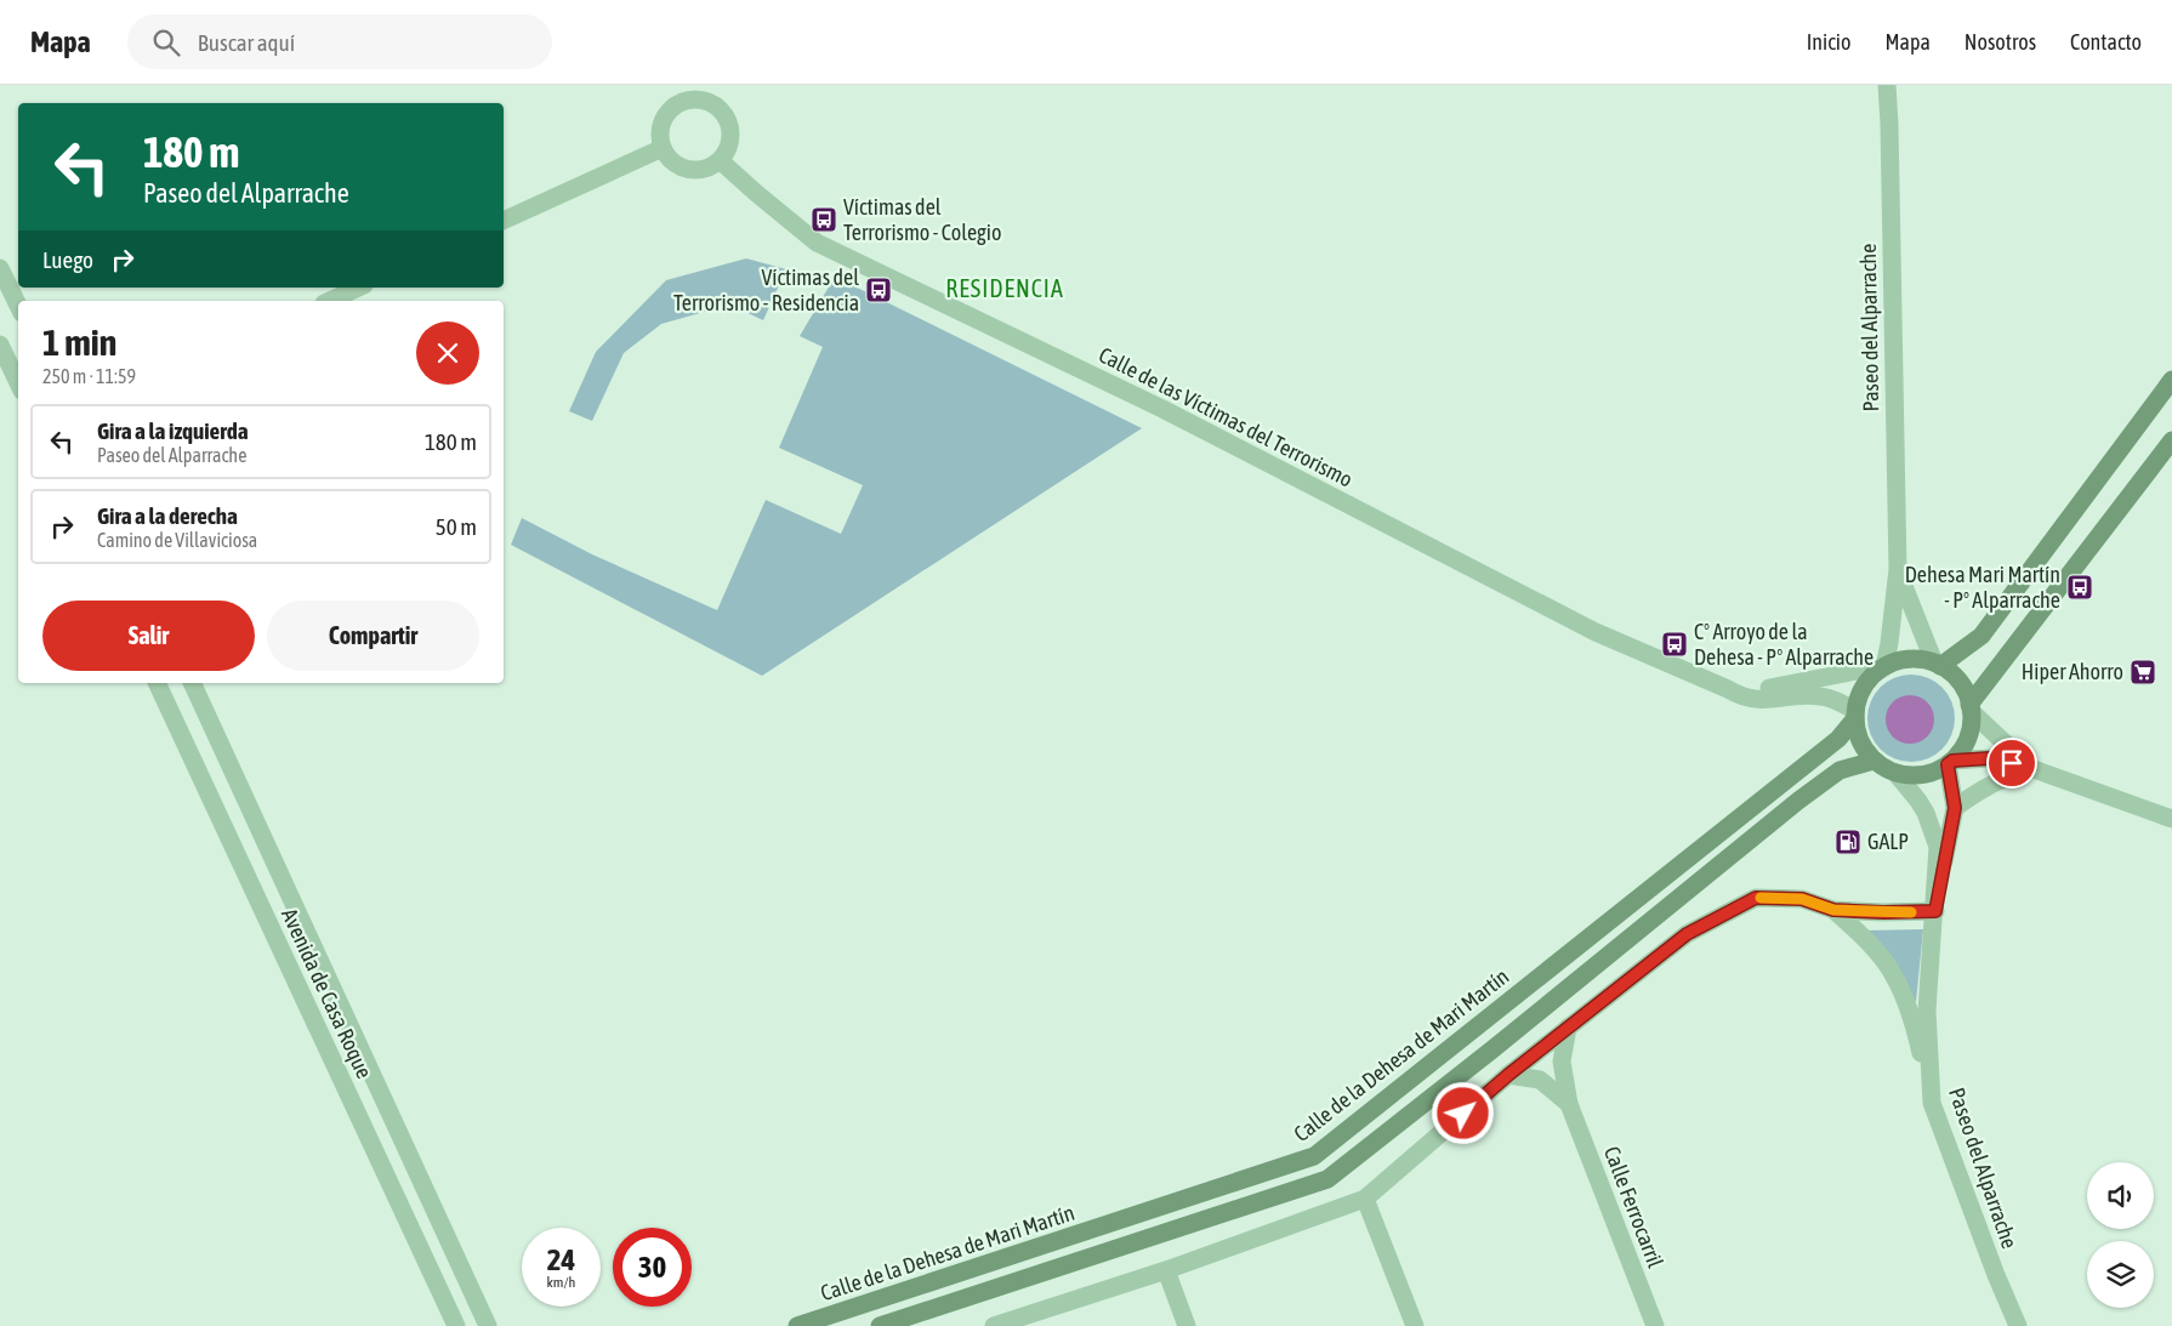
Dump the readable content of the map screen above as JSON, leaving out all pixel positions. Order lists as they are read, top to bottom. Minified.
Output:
{"streets":{"street":["Paseo del Alparrache","Calle de las Víctimas del Terrorismo","Avenida de Casa Roque","Calle de la Dehesa de Mari Martín","Calle Ferrocarril"]},"crossings":[["Paseo del Alparrache","Calle de las Víctimas del Terrorismo"],["Paseo del Alparrache","Calle de la Dehesa de Mari Martín"],["Calle de las Víctimas del Terrorismo","Calle de la Dehesa de Mari Martín"]],"districts":["RESIDENCIA"],"places":{"bus stop":["Víctimas del Terrorismo - Colegio","Víctimas del Terrorismo - Residencia","Dehesa Mari Martín - Pº Alparrache","Cº Arroyo de la Dehesa - Pº Alparrache"],"supermarket":["Hiper Ahorro"],"fuel station":["GALP"]},"page":{"header":"Mapa","search":"Buscar aquí","nav":["Inicio","Mapa","Nosotros","Contacto"],"turn":["180 m","Paseo del Alparrache"],"then":"Luego","heading":["1 min","250 m · 11:59"],"list":[{"name":"Gira a la izquierda","note":"Paseo del Alparrache","value":"180 m"},{"name":"Gira a la derecha","note":"Camino de Villaviciosa","value":"50 m"}],"buttons":["Salir","Compartir"],"speed":"24 km/h","limit":"30"}}
